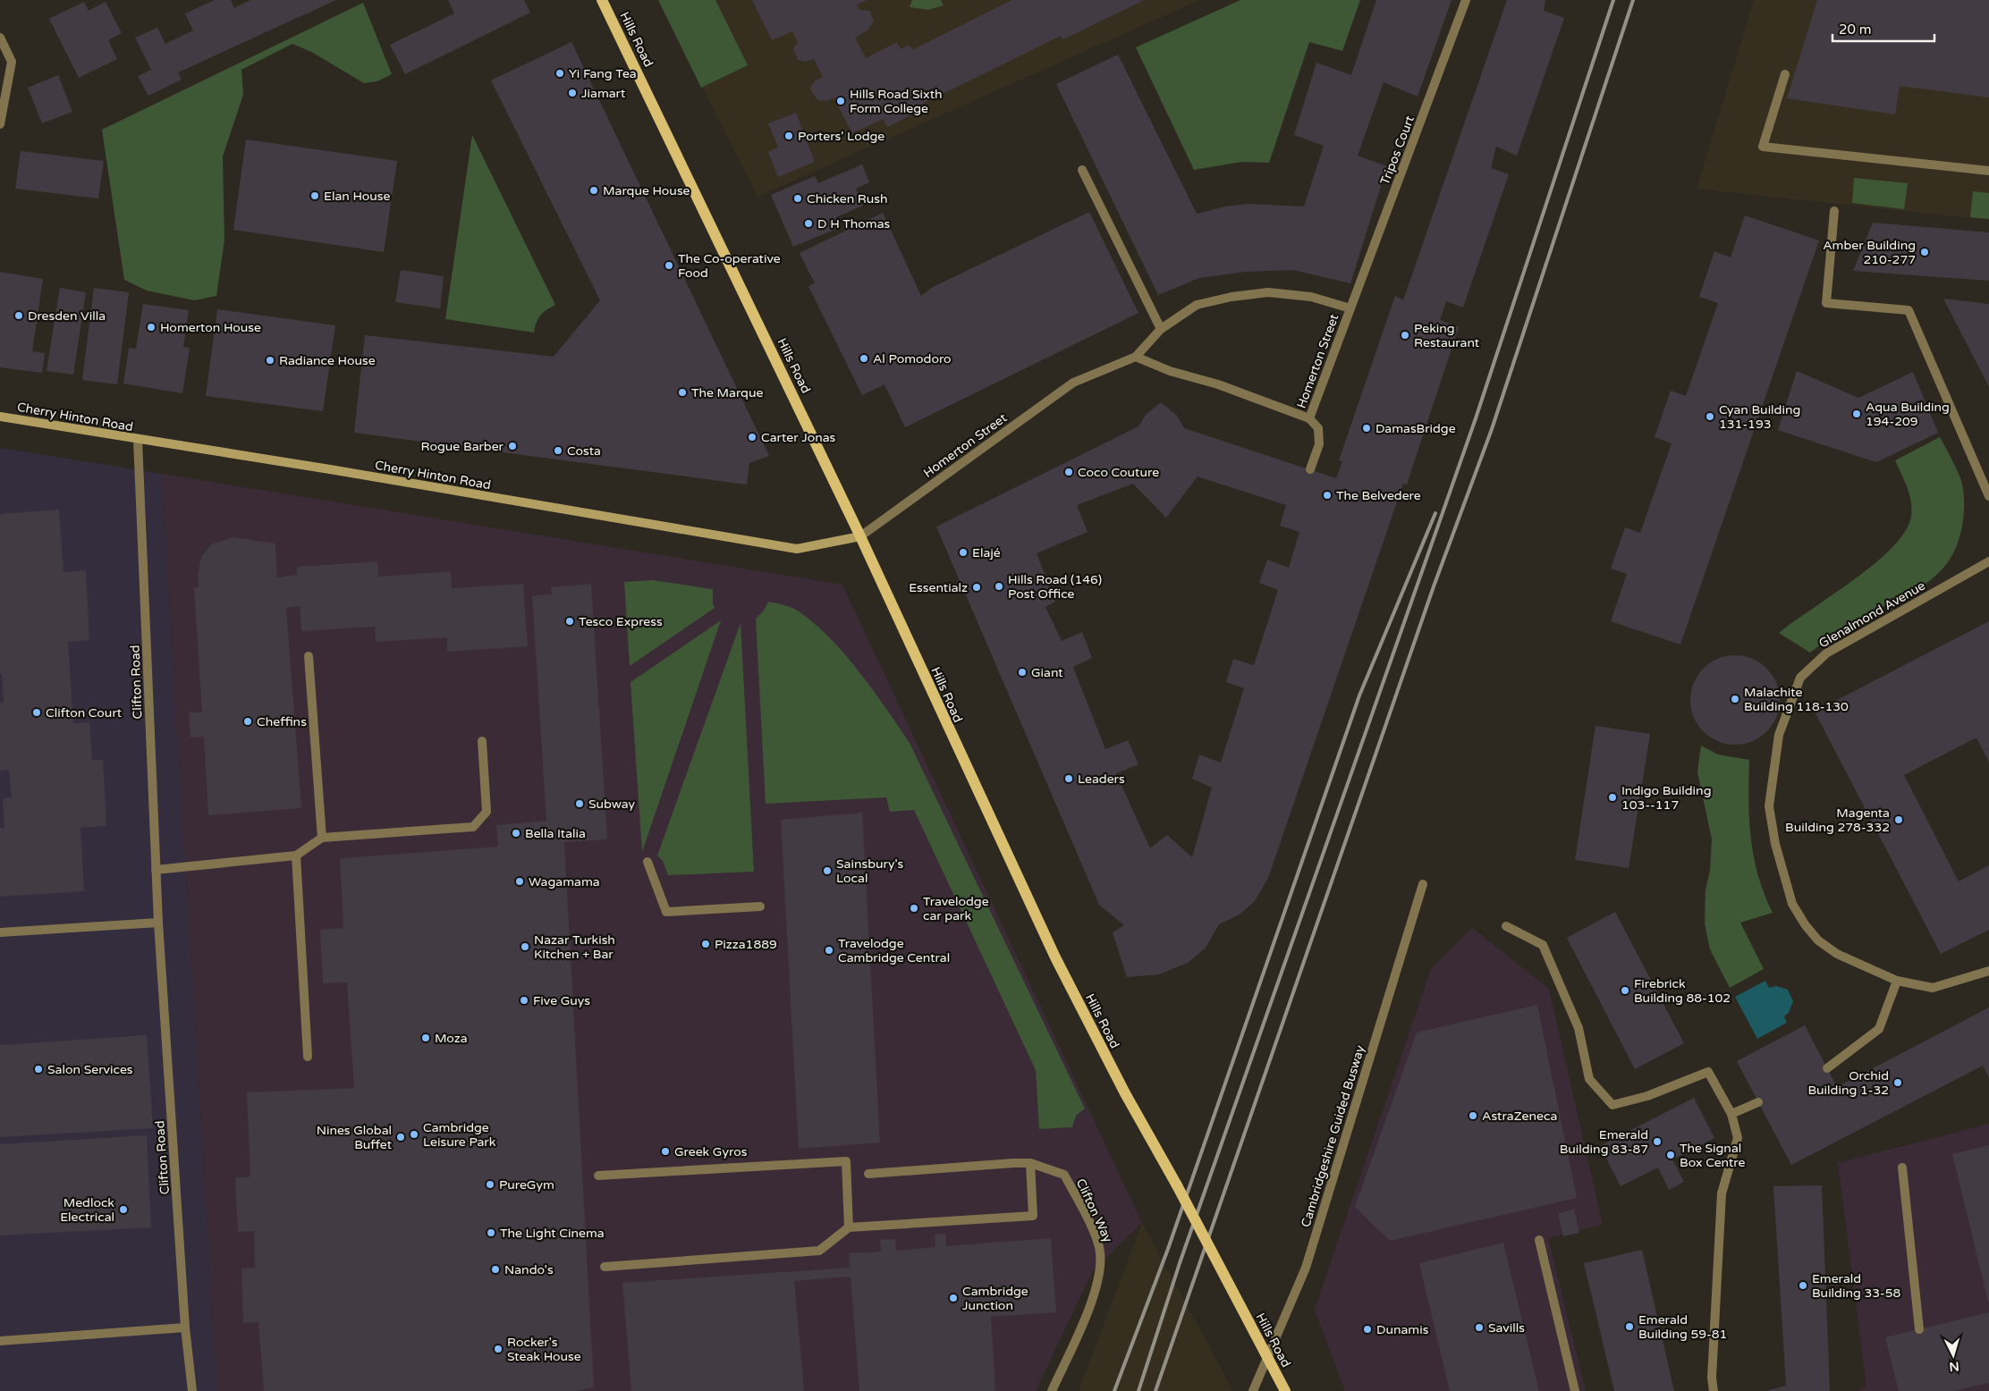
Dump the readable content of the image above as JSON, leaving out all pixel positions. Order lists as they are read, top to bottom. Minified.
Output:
{"streets":{"main road":["Hills Road"],"street":["Tripos Court","Homerton Street","Cherry Hinton Road","Glenalmond Avenue","Clifton Road","Cambridgeshire Guided Busway","Clifton Way"]},"crossings":[["Hills Road","Homerton Street"],["Hills Road","Cherry Hinton Road"],["Tripos Court","Homerton Street"],["Homerton Street","Cherry Hinton Road"],["Cherry Hinton Road","Clifton Road"]],"places":["Yi Fang Tea","Jiamart","Hills Road Sixth Form College","Porters' Lodge","Marque House","Elan House","Chicken Rush","D H Thomas","Amber Building 210-277","The Co-operative Food","Dresden Villa","Homerton House","Peking Restaurant","Al Pomodoro","Radiance House","The Marque","Aqua Building 194-209","Cyan Building 131-193","DamasBridge","Carter Jonas","Rogue Barber","Costa","Coco Couture","The Belvedere","Elajé","Hills Road (146) Post Office","Essentialz","Tesco Express","Giant","Malachite Building 118-130","Clifton Court","Cheffins","Leaders","Indigo Building 103--117","Subway","Magenta Building 278-332","Bella Italia","Sainsbury's Local","Wagamama","Travelodge car park","Pizza1889","Nazar Turkish Kitchen + Bar","Travelodge Cambridge Central","Firebrick Building 88-102","Five Guys","Moza","Salon Services","Orchid Building 1-32","AstraZeneca","Cambridge Leisure Park","Nines Global Buffet","Emerald Building 83-87","Greek Gyros","The Signal Box Centre","PureGym","Medlock Electrical","The Light Cinema","Nando's","Emerald Building 33-58","Cambridge Junction","Emerald Building 59-81","Savills","Dunamis","Rocker's Steak House"],"scale_bar":"20 m","north":"bottom"}
